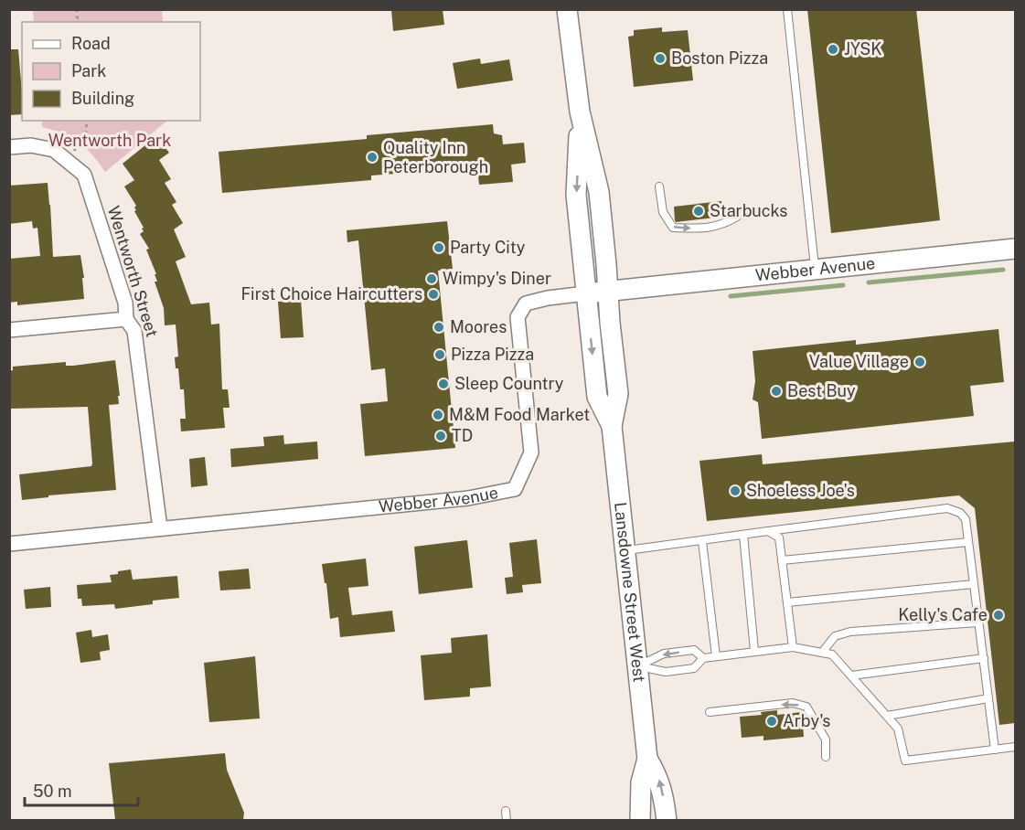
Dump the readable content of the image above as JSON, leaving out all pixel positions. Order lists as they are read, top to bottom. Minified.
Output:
{"streets":{"main road":["Webber Avenue","Lansdowne Street West"],"street":["Wentworth Street"]},"crossings":[["Webber Avenue","Wentworth Street"],["Webber Avenue","Lansdowne Street West"]],"parks":["Wentworth Park"],"places":["JYSK","Boston Pizza","Quality Inn Peterborough","Starbucks","Party City","Wimpy's Diner","First Choice Haircutters","Moores","Pizza Pizza","Value Village","Sleep Country","Best Buy","M&M Food Market","TD","Shoeless Joe's","Kelly's Cafe","Arby's"],"legend":["Road","Park","Building"],"scale_bar":"50 m"}
